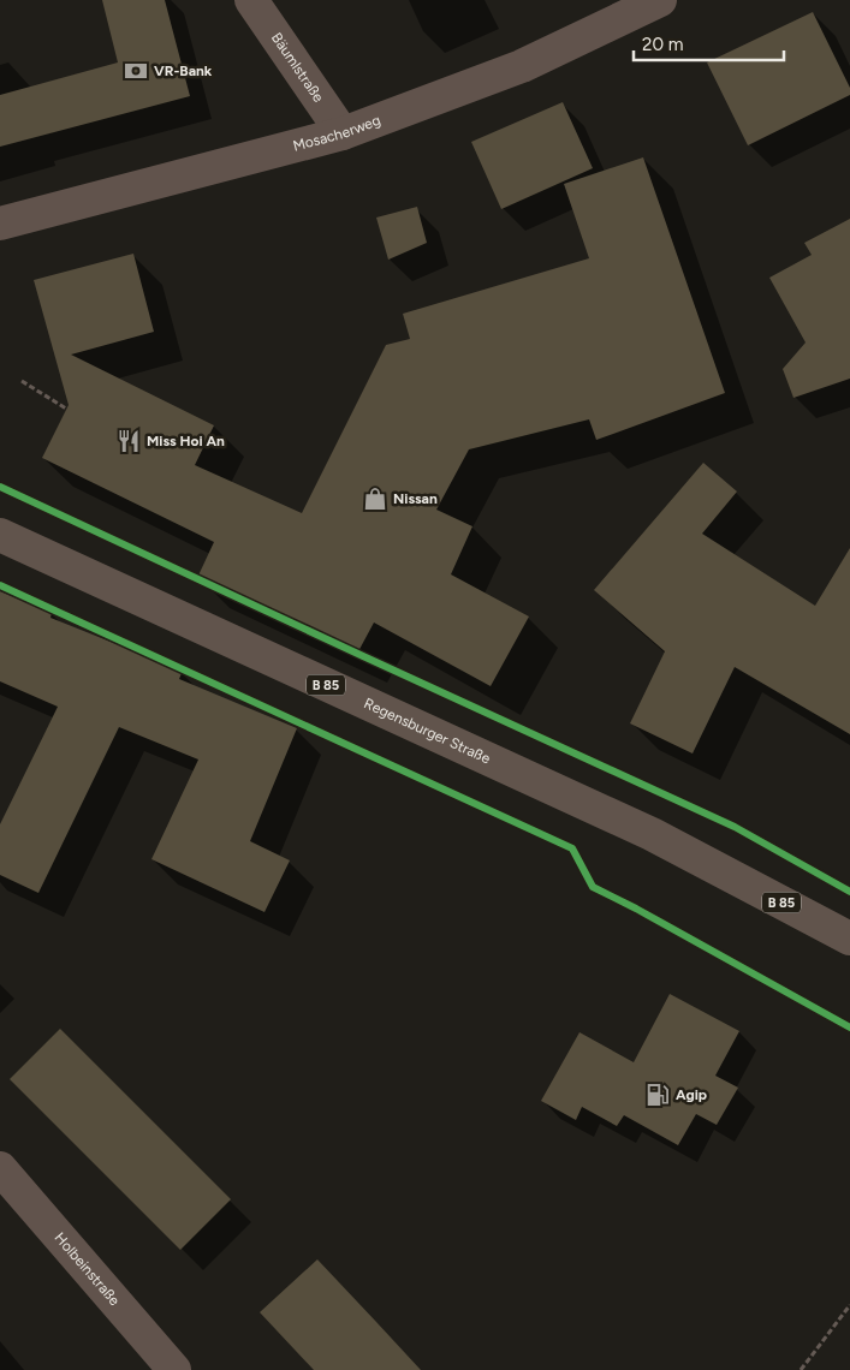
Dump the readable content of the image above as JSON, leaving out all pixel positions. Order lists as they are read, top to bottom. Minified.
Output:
{"streets":{"main road":["B 85","Regensburger Straße"],"street":["Bäumlstraße","Mosacherweg","Holbeinstraße"]},"crossings":[["Bäumlstraße","Mosacherweg"]],"places":{"bank":["VR-Bank"],"restaurant":["Miss Hoi An"],"shop":["Nissan"],"fuel station":["Agip"]},"scale_bar":"20 m"}
